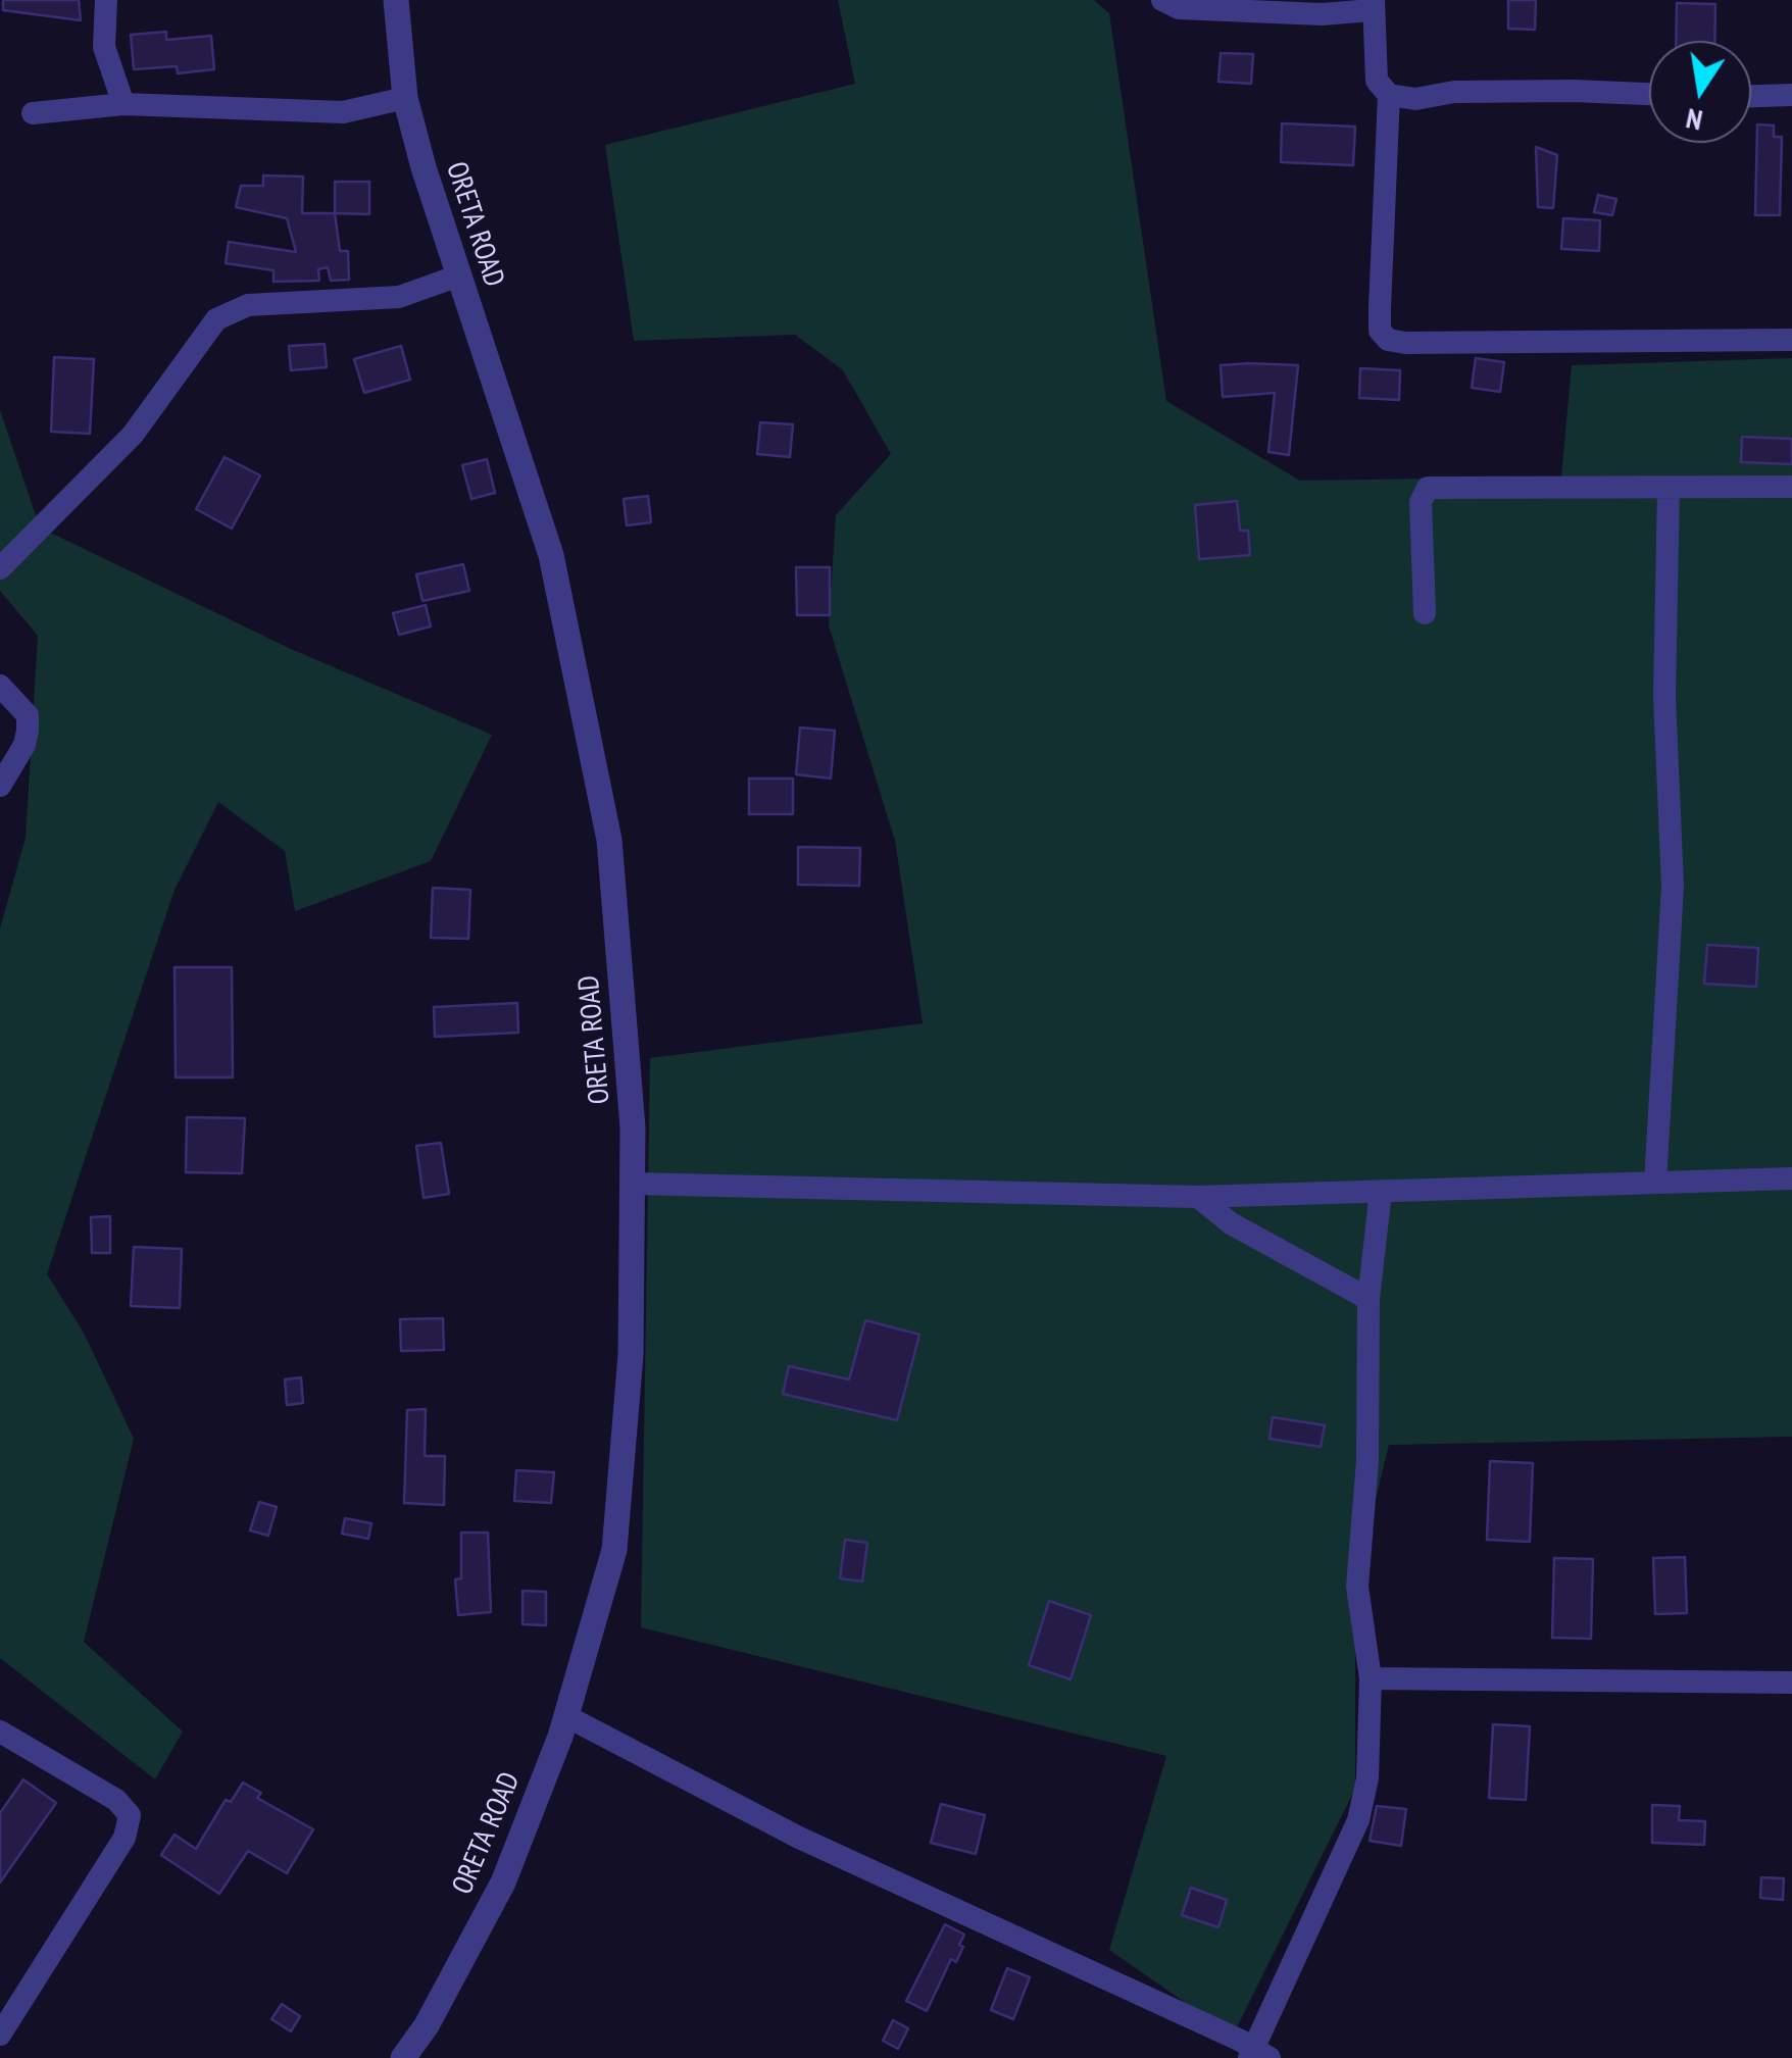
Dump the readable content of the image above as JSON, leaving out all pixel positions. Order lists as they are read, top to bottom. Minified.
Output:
{"streets":{"street":["ORETA ROAD"]},"north":"bottom"}
